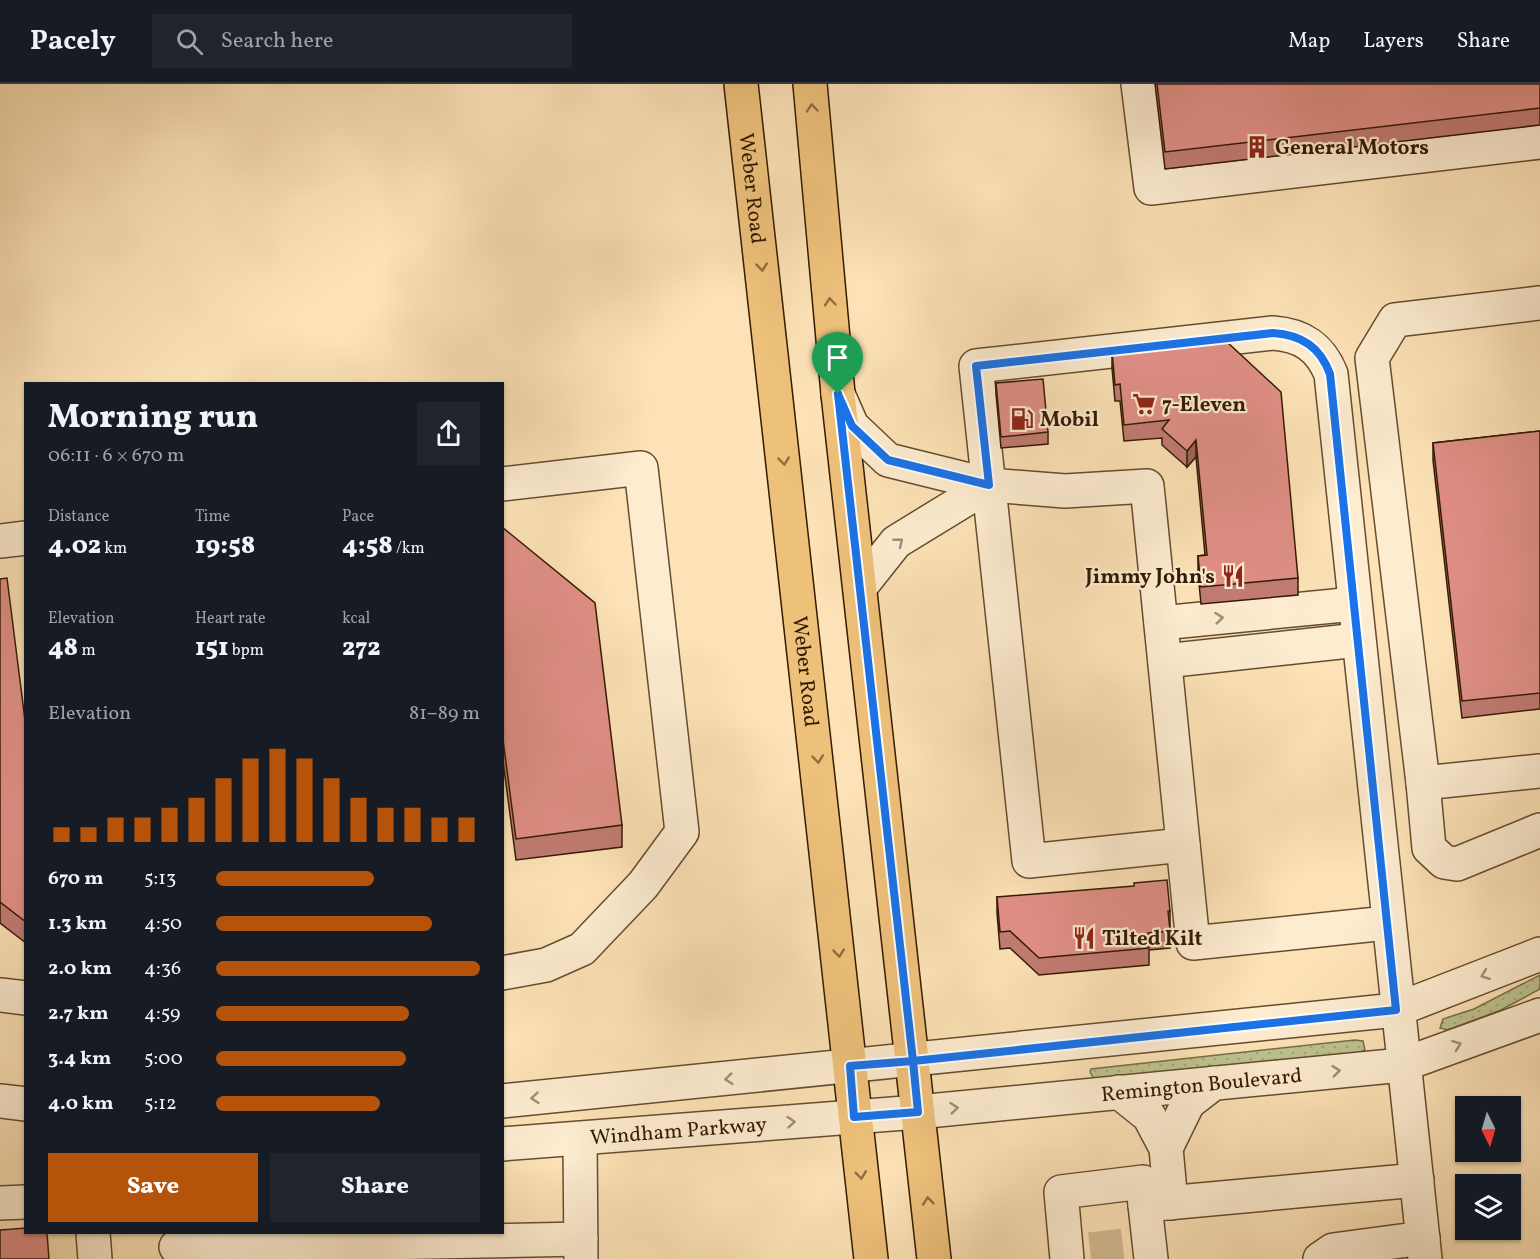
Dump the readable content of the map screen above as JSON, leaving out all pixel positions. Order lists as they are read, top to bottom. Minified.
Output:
{"streets":{"main road":["Weber Road"],"street":["Remington Boulevard","Windham Parkway"]},"crossings":[["Weber Road","Remington Boulevard"],["Weber Road","Windham Parkway"],["Remington Boulevard","Windham Parkway"]],"places":{"building":["General Motors"],"supermarket":["7-Eleven"],"fuel station":["Mobil"],"restaurant":["Jimmy John's","Tilted Kilt"]},"north":"bottom","page":{"header":"Pacely","search":"Search here","nav":["Map","Layers","Share"],"heading":["Morning run","06:11 · 6 × 670 m"],"stats":[["Distance","4.02 km"],["Time","19:58"],["Pace","4:58 /km"],["Elevation","48 m"],["Heart rate","151 bpm"],["kcal","272"]],"chart":["Elevation","81–89 m"],"list":[{"name":"670 m","note":"5:13"},{"name":"1.3 km","note":"4:50"},{"name":"2.0 km","note":"4:36"},{"name":"2.7 km","note":"4:59"},{"name":"3.4 km","note":"5:00"},{"name":"4.0 km","note":"5:12"}],"buttons":["Save","Share"]}}
